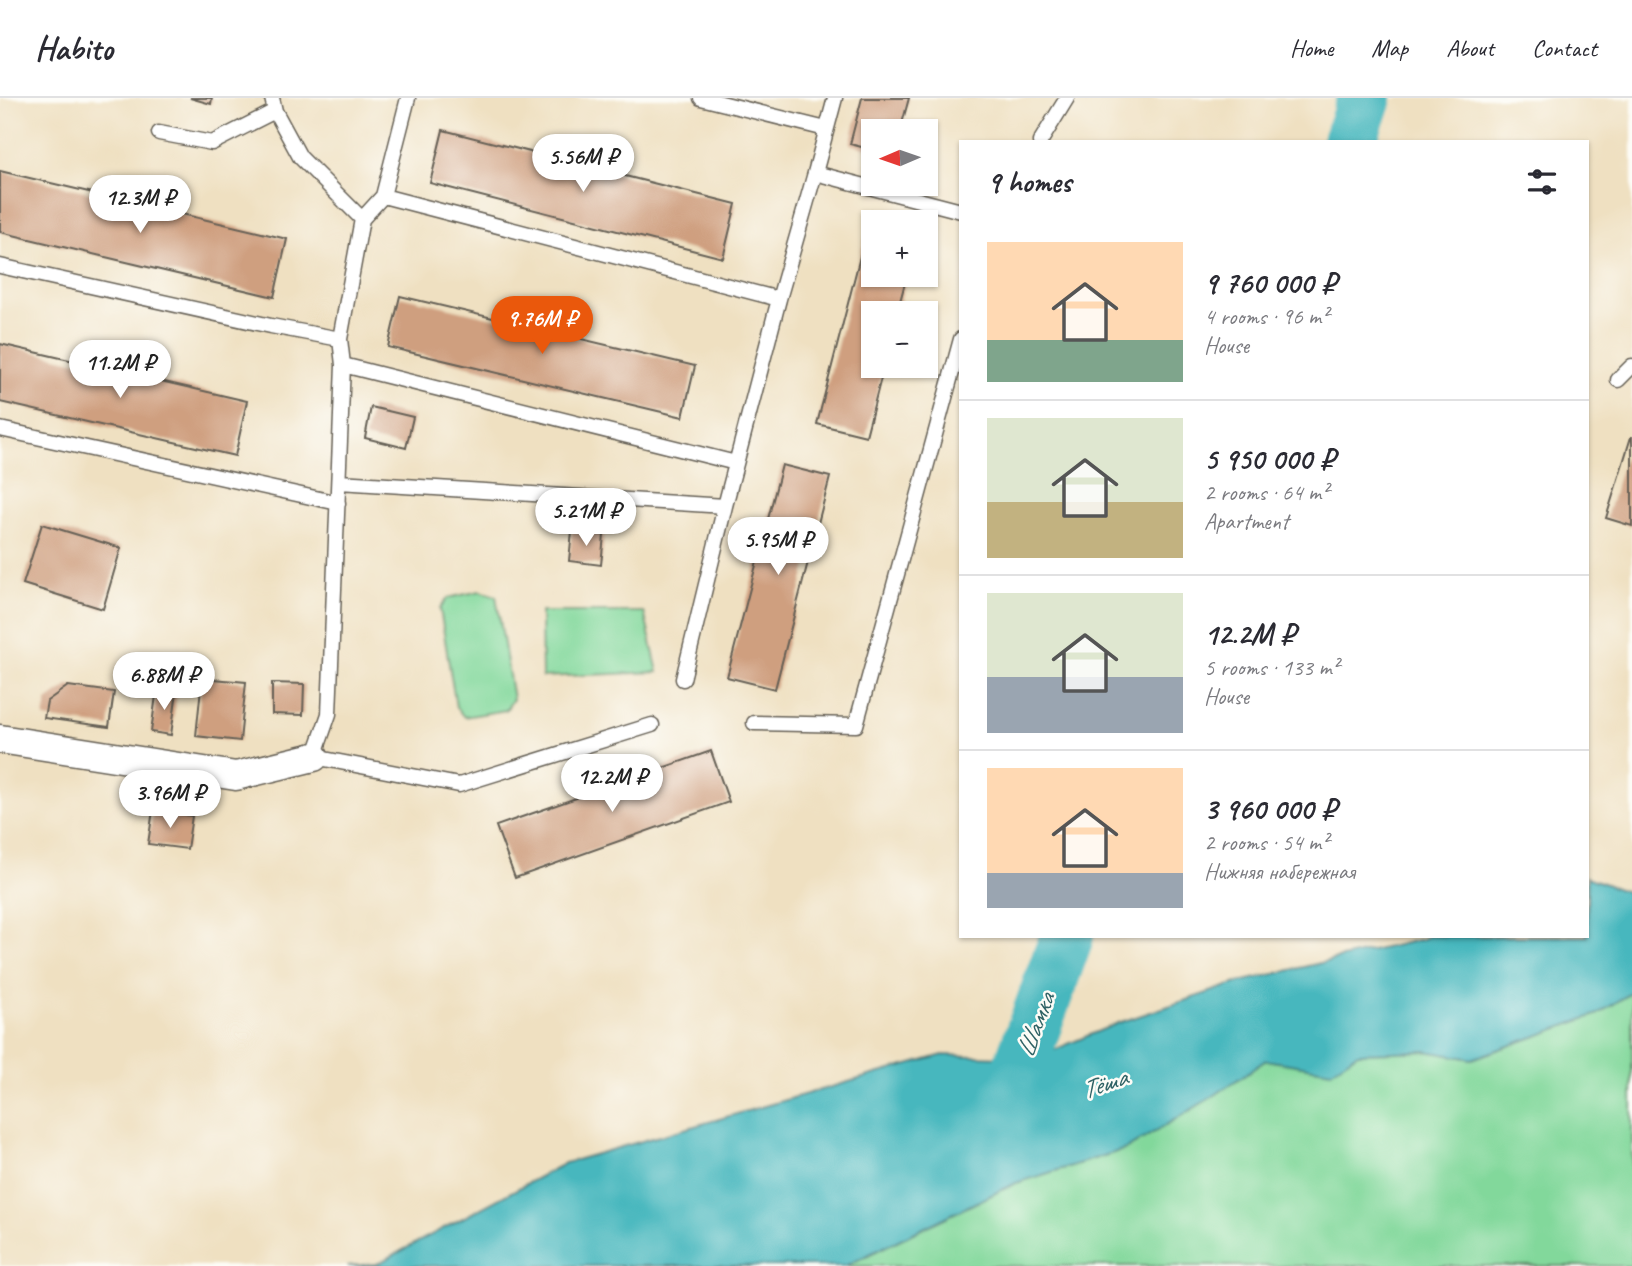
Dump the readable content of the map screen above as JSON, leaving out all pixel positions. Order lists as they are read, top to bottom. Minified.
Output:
{"water":["Шамка","Тёша"],"north":"left","page":{"header":"Habito","nav":["Home","Map","About","Contact"],"map_buttons":["+","−"],"price":["5.56M ₽","12.3M ₽","9.76M ₽","11.2M ₽","5.21M ₽","5.95M ₽","6.88M ₽","12.2M ₽","3.96M ₽"],"heading":"9 homes","list":[{"name":"9 760 000 ₽","note":"4 rooms · 96 m² · House"},{"name":"5 950 000 ₽","note":"2 rooms · 64 m² · Apartment"},{"name":"12.2M ₽","note":"5 rooms · 133 m² · House"},{"name":"3 960 000 ₽","note":"2 rooms · 54 m² · Нижняя набережная"}]}}
